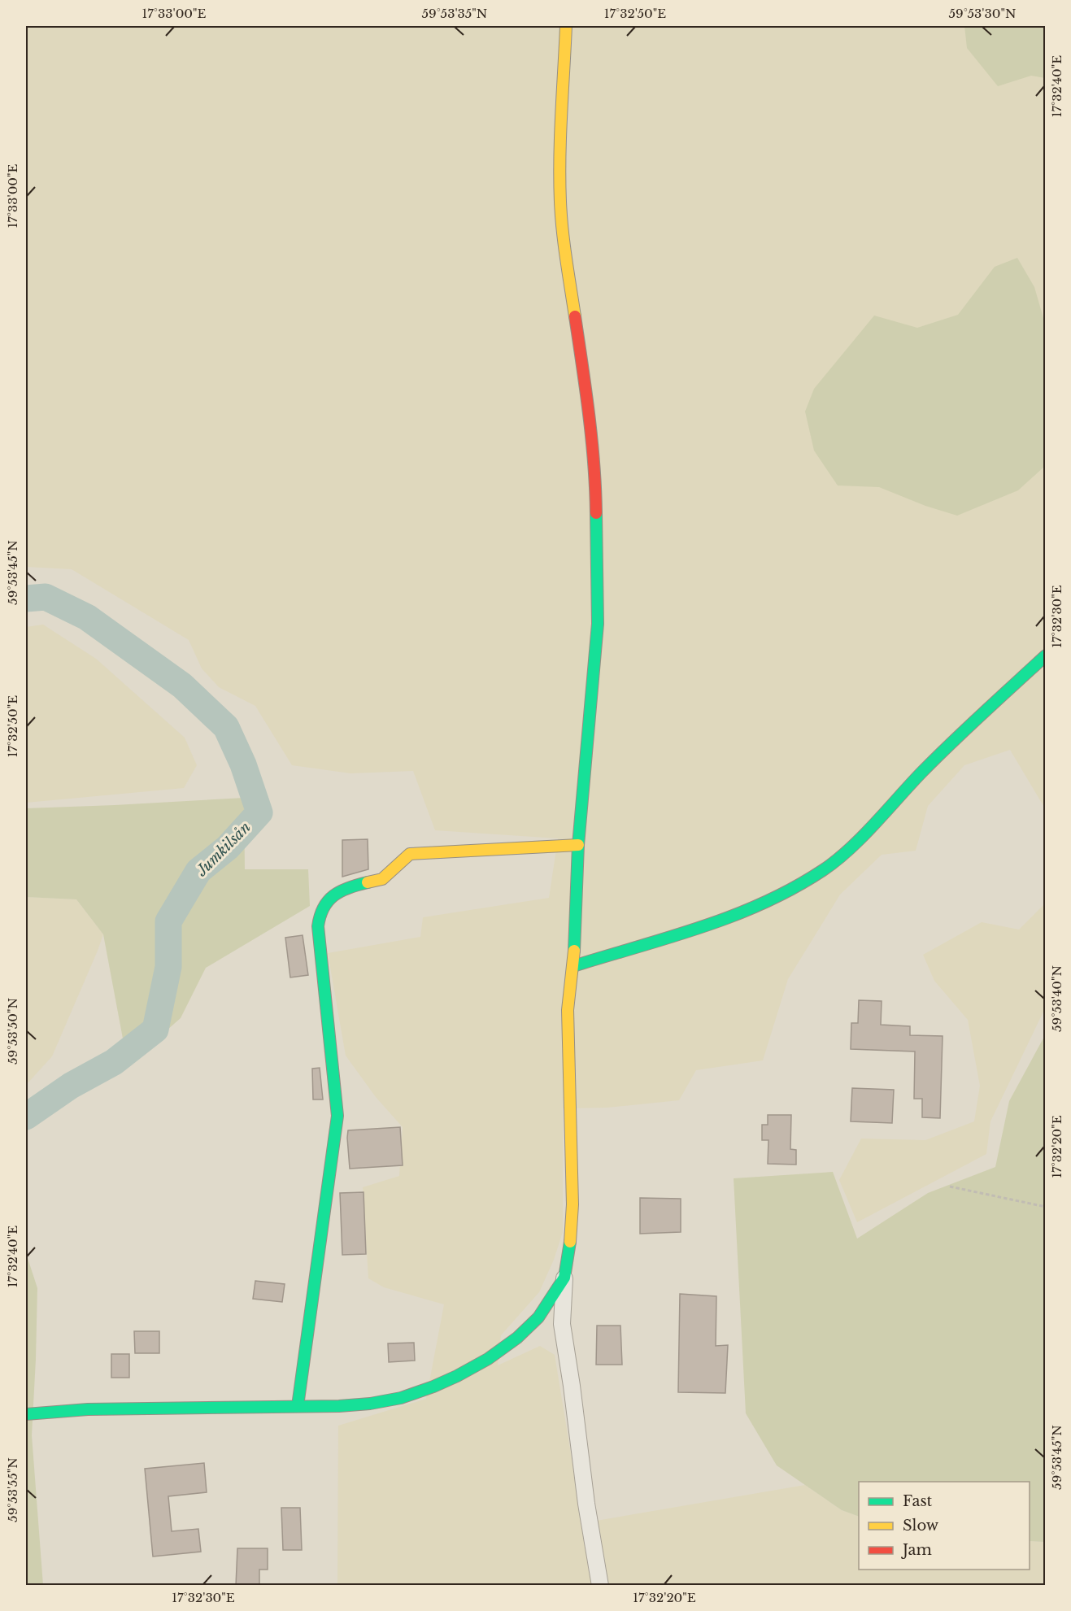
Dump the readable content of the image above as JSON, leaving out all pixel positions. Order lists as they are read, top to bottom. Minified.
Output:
{"water":["Jumkilsån"],"legend":["Fast","Slow","Jam"],"coordinates":["17°33'00\"E","59°53'35\"N","17°32'50\"E","59°53'30\"N","17°32'40\"E","59°53'45\"N","17°32'30\"E","59°53'40\"N","59°53'50\"N","17°32'20\"E","59°53'55\"N"]}
